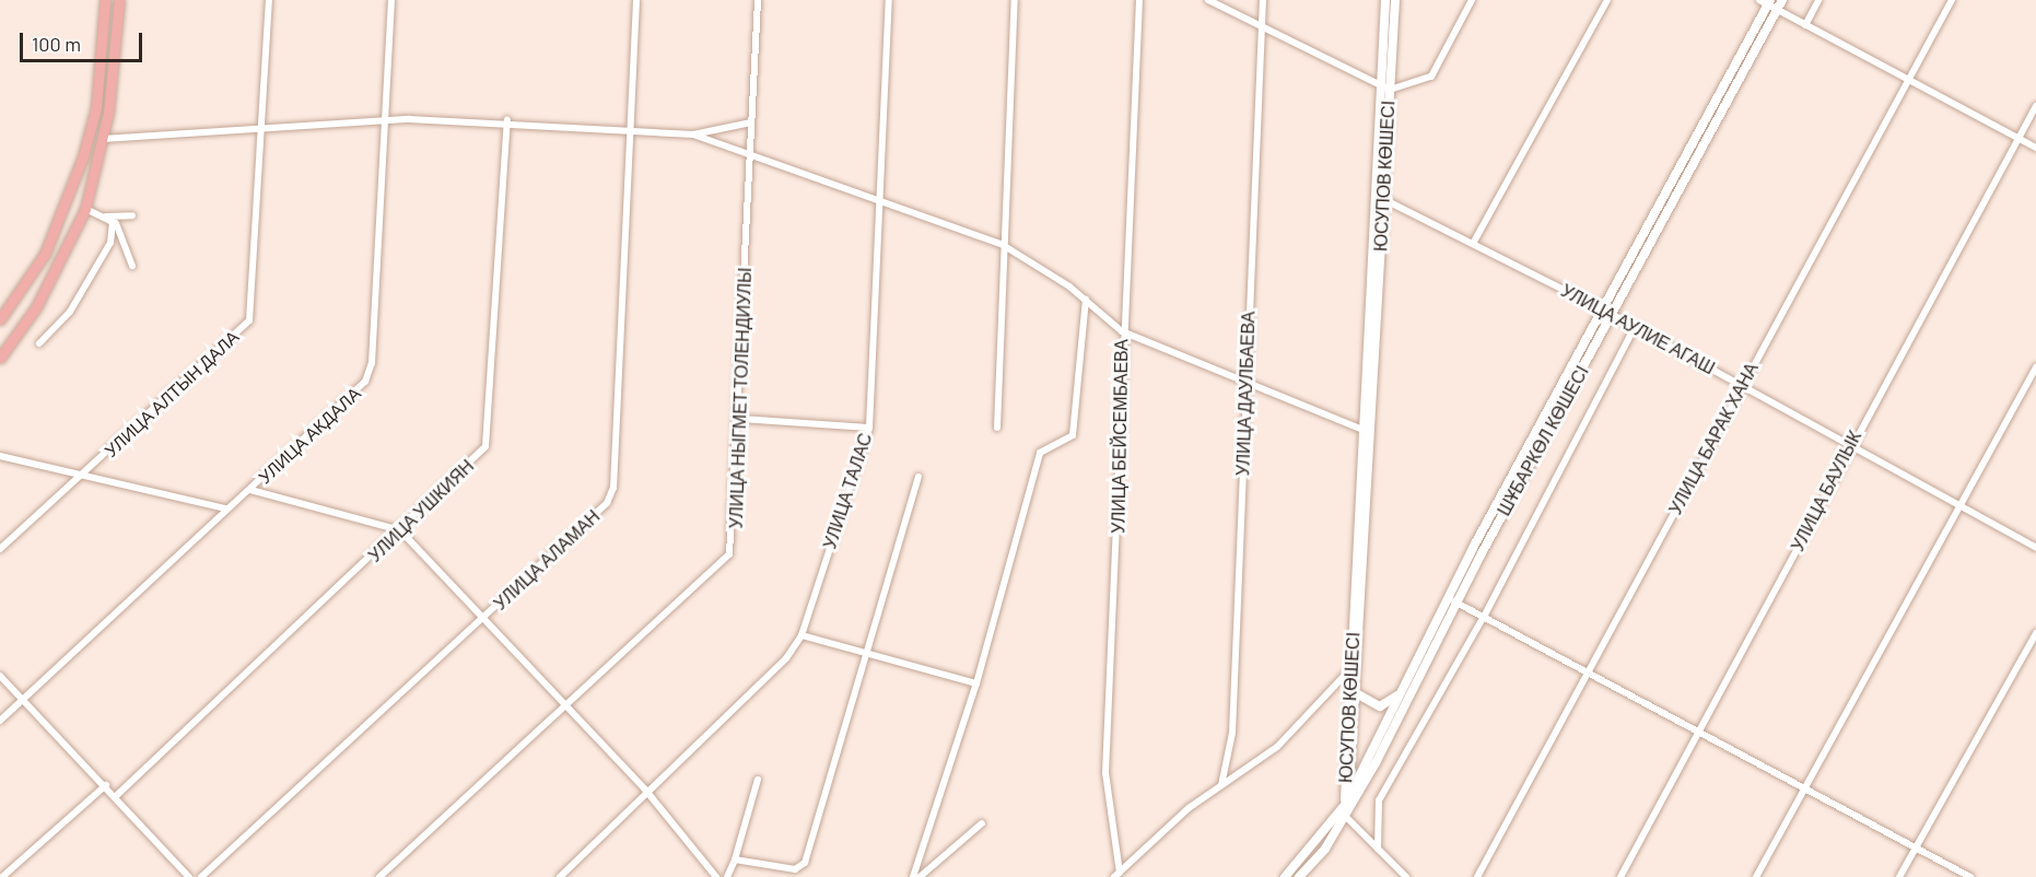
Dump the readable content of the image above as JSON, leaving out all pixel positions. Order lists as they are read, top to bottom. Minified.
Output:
{"streets":{"street":["ЮСУПОВ КӨШЕСІ","УЛИЦА АУЛИЕ АГАШ","УЛИЦА АЛТЫН ДАЛА","УЛИЦА ДАУЛБАЕВА","УЛИЦА НЫГМЕТ ТОЛЕНДИУЛЫ","УЛИЦА АКДАЛА","УЛИЦА БЕЙСЕМБАЕВА","УЛИЦА БАРАК ХАНА","ШҰБАРКӨЛ КӨШЕСІ","УЛИЦА ТАЛАС","УЛИЦА БАУЛЫК","УЛИЦА УШКИЯН","УЛИЦА АЛАМАН"]},"crossings":[["ЮСУПОВ КӨШЕСІ","УЛИЦА АУЛИЕ АГАШ"],["ЮСУПОВ КӨШЕСІ","ШҰБАРКӨЛ КӨШЕСІ"],["УЛИЦА АУЛИЕ АГАШ","УЛИЦА БАРАК ХАНА"],["УЛИЦА АУЛИЕ АГАШ","ШҰБАРКӨЛ КӨШЕСІ"],["УЛИЦА АУЛИЕ АГАШ","УЛИЦА БАУЛЫК"]],"scale_bar":"100 m"}
